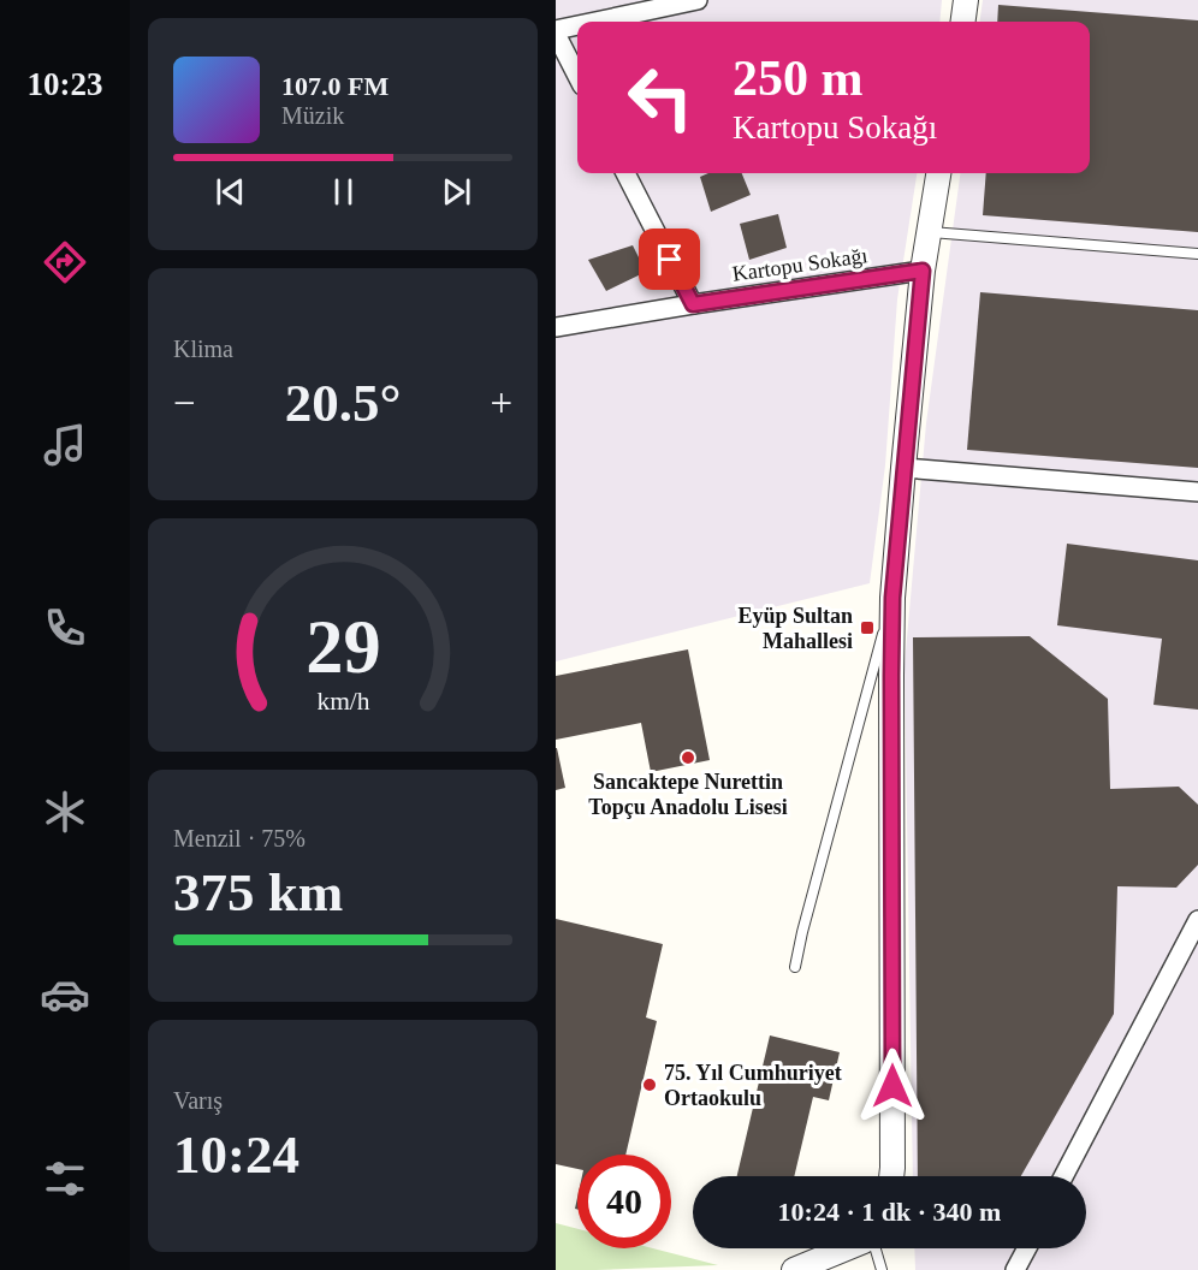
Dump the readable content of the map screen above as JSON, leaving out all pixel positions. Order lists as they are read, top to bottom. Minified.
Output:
{"streets":{"street":["Kartopu Sokağı"]},"places":{"transit":["Eyüp Sultan Mahallesi"],"other":["Sancaktepe Nurettin Topçu Anadolu Lisesi","75. Yıl Cumhuriyet Ortaokulu"]},"page":{"tabs":"10:23","turn":["250 m","Kartopu Sokağı"],"song":["107.0 FM","Müzik"],"tile":["Klima",["Menzil · 75%","375 km"],["Varış","10:24"]],"heat":["−","20.5°","+"],"limit":"40","trip":"10:24 · 1 dk · 340 m","gauge":["29","km/h"]}}
